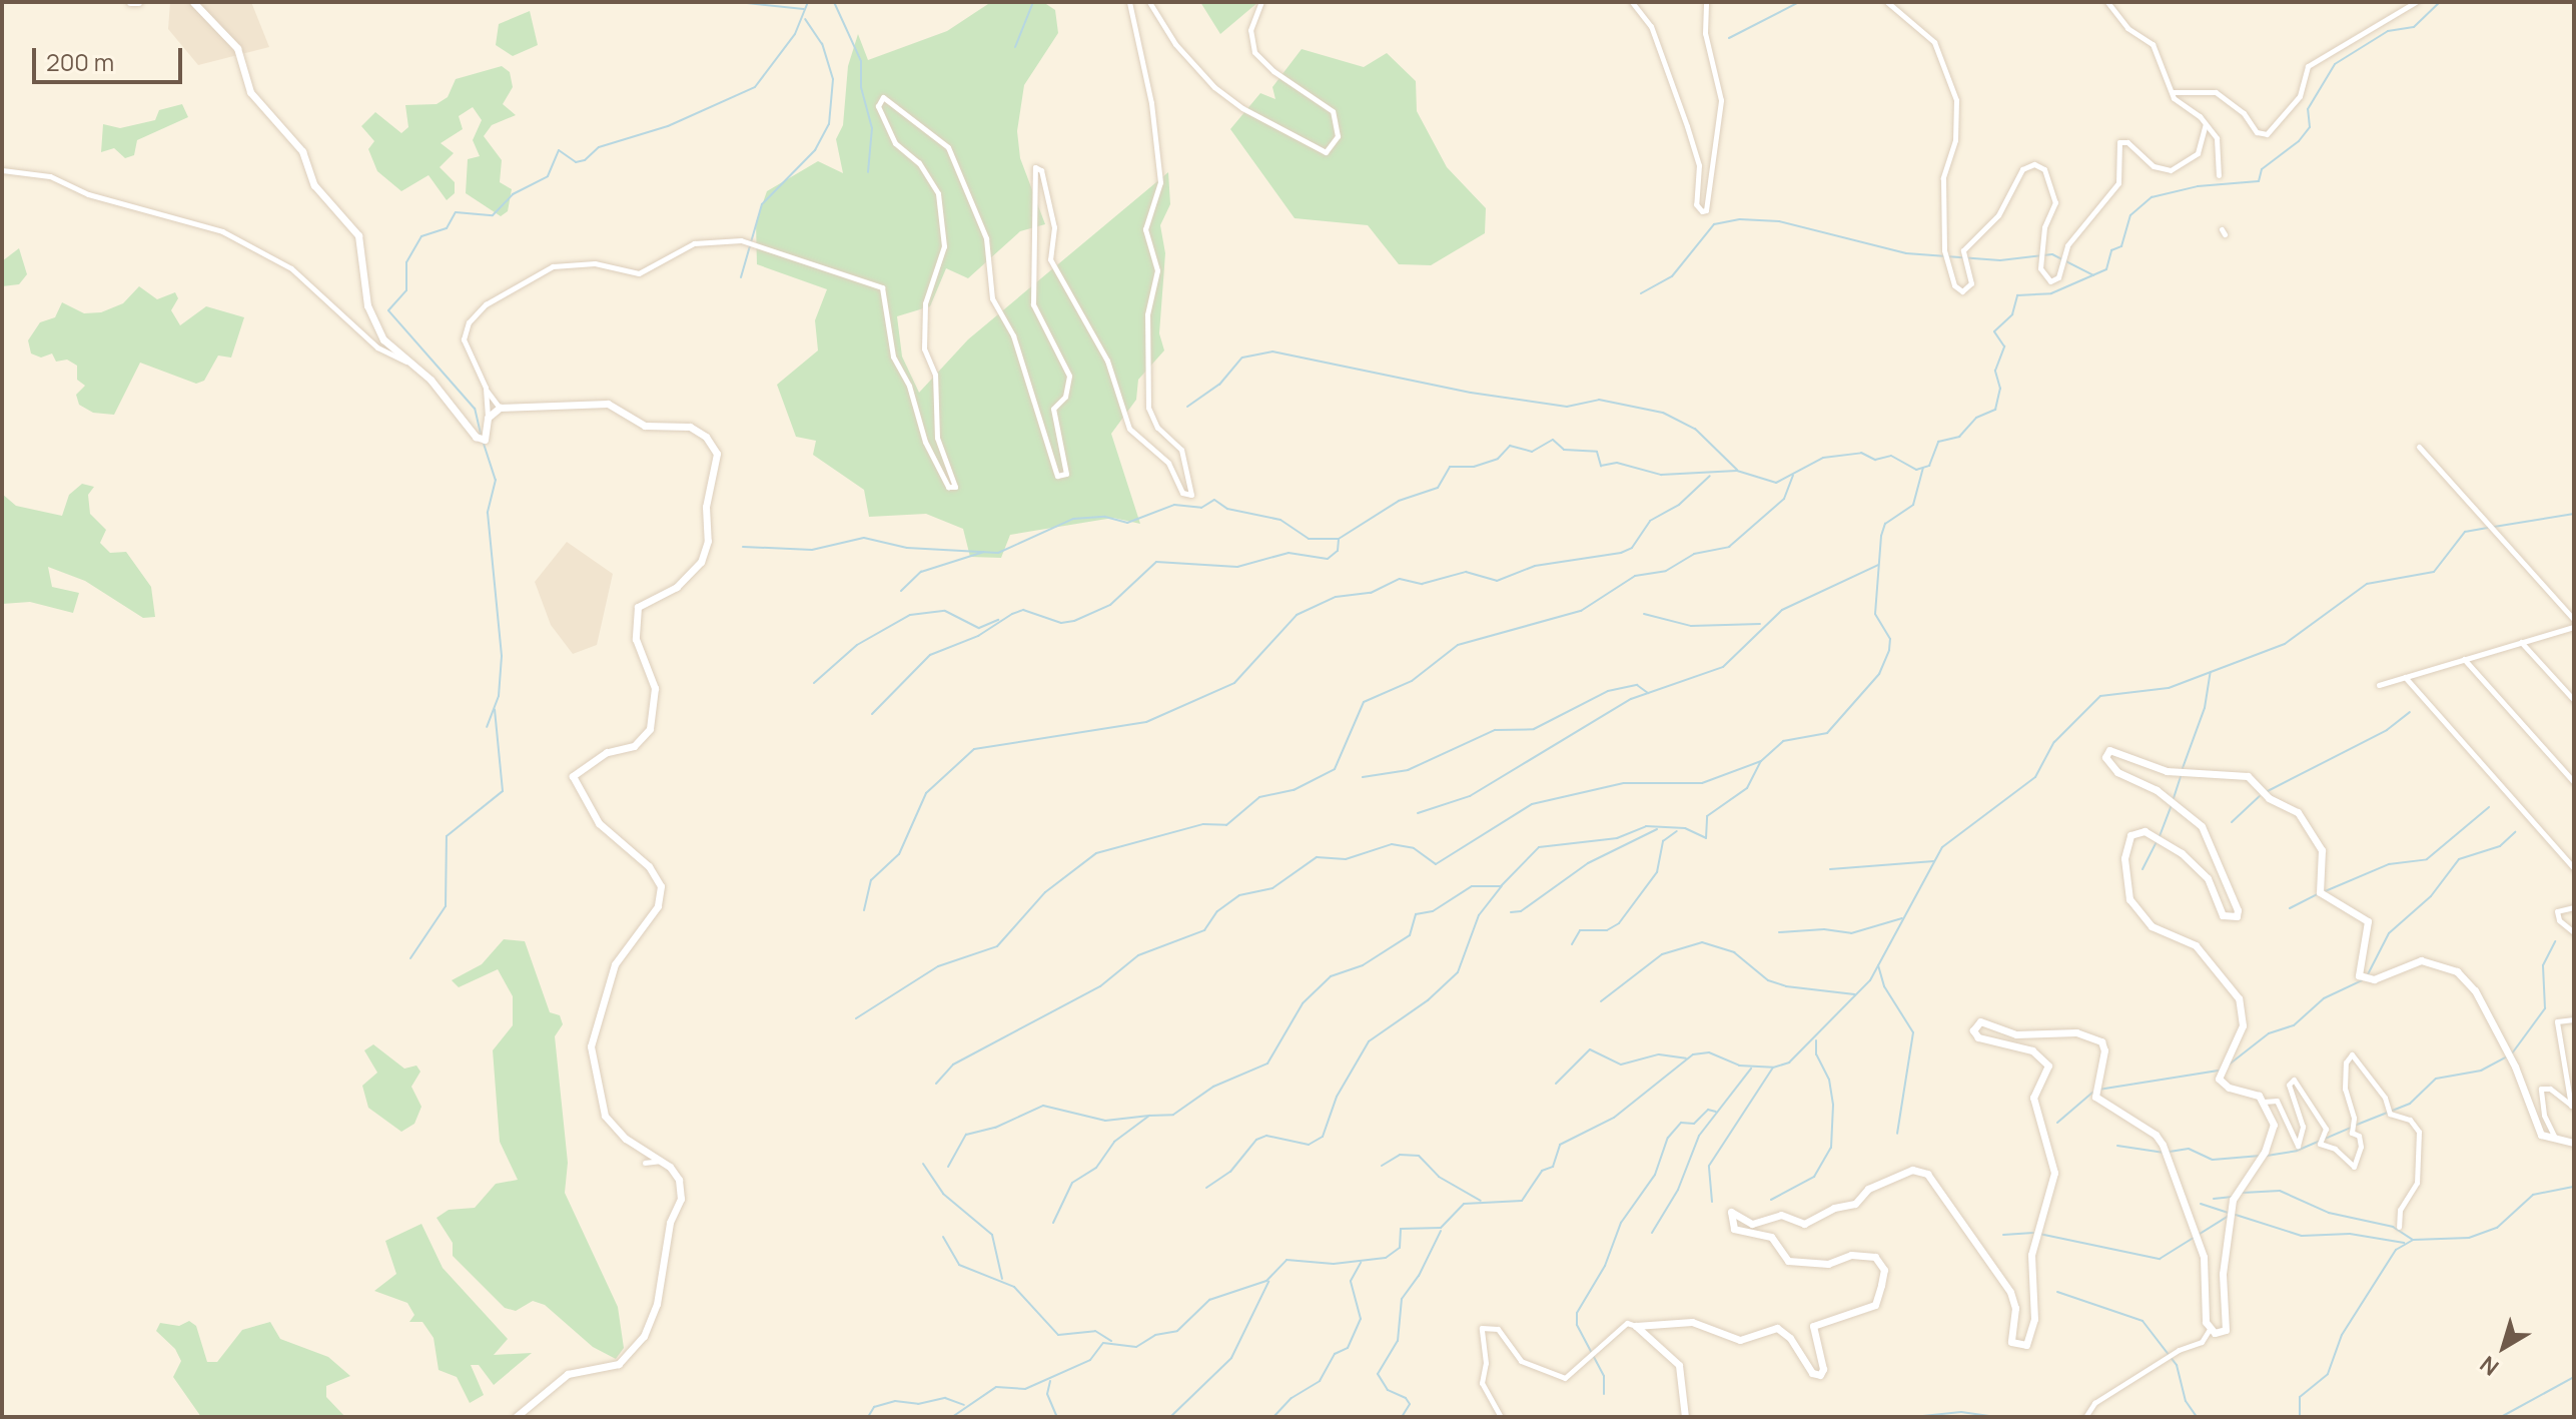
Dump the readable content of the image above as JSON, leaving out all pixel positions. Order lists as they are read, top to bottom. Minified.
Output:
{"scale_bar":"200 m","north":"bottom left"}
